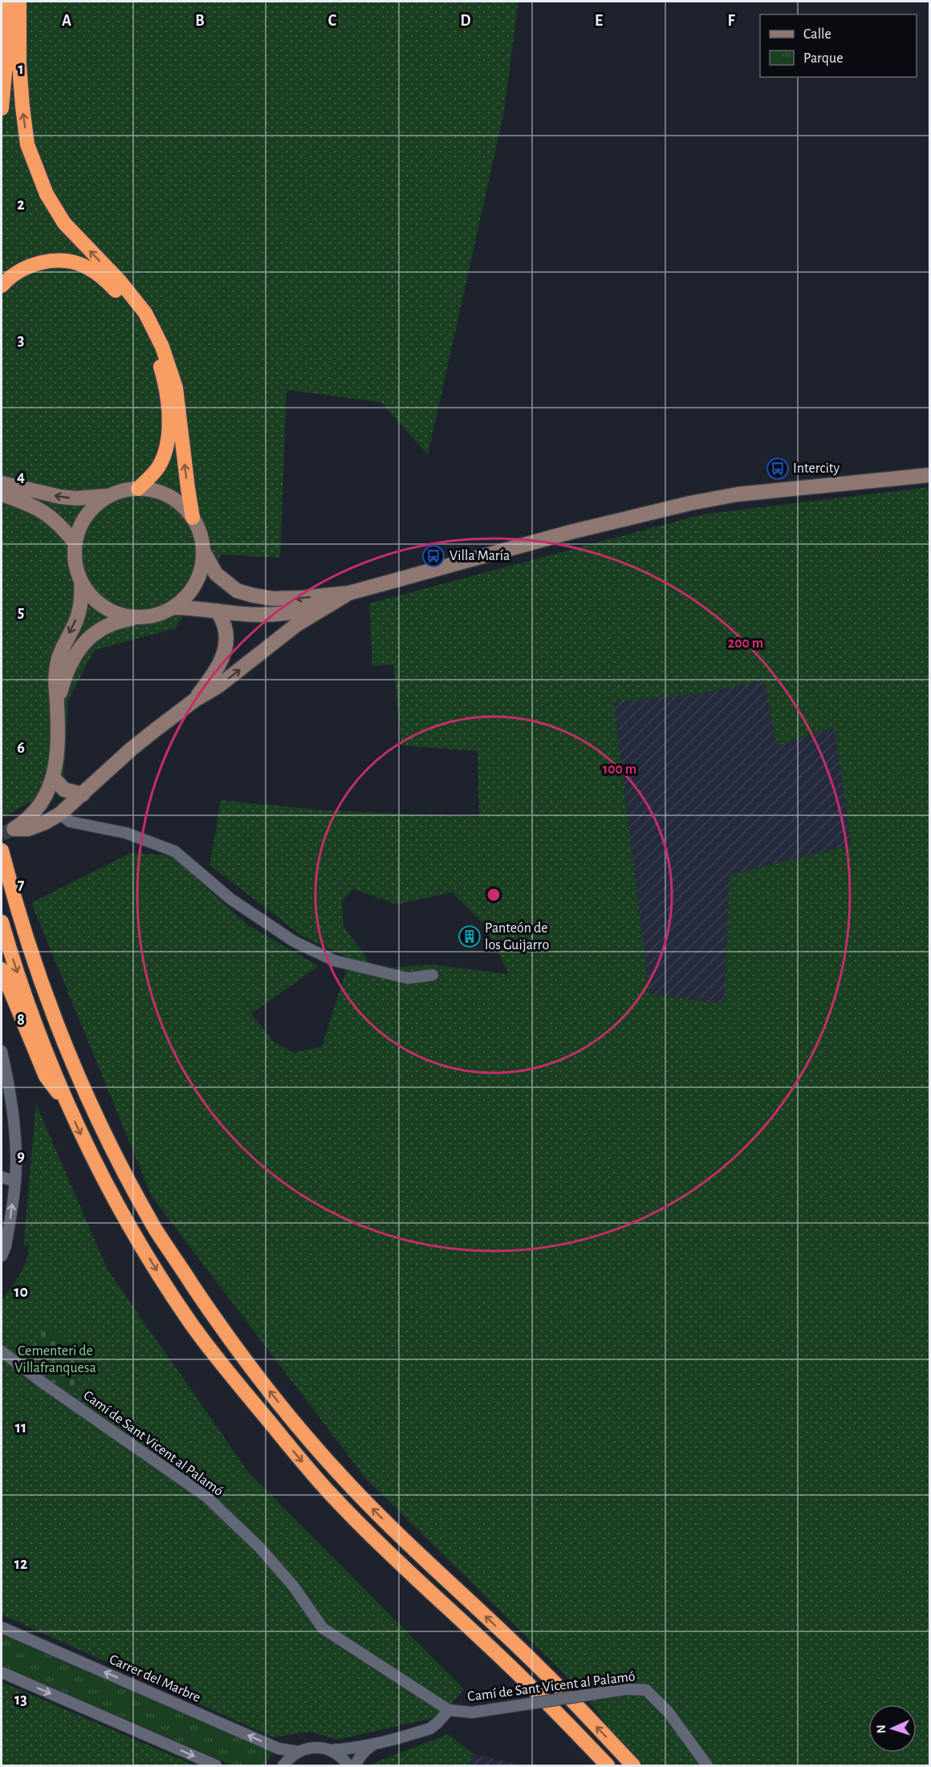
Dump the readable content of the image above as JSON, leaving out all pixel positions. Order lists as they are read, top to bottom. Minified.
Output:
{"streets":{"street":["Camí de Sant Vicent al Palamó","Carrer del Marbre"]},"crossings":[["Camí de Sant Vicent al Palamó","Carrer del Marbre"]],"parks":["Cementeri de Villafranquesa"],"places":{"bus stop":["Intercity","Villa María"],"building":["Panteón de los Guijarro"]},"legend":["Calle","Parque"],"north":"left","grid":{"columns":["A","B","C","D","E","F"],"rows":["1","2","3","4","5","6","7","8","9","10","11","12","13"]},"rings":["200 m","100 m"]}
